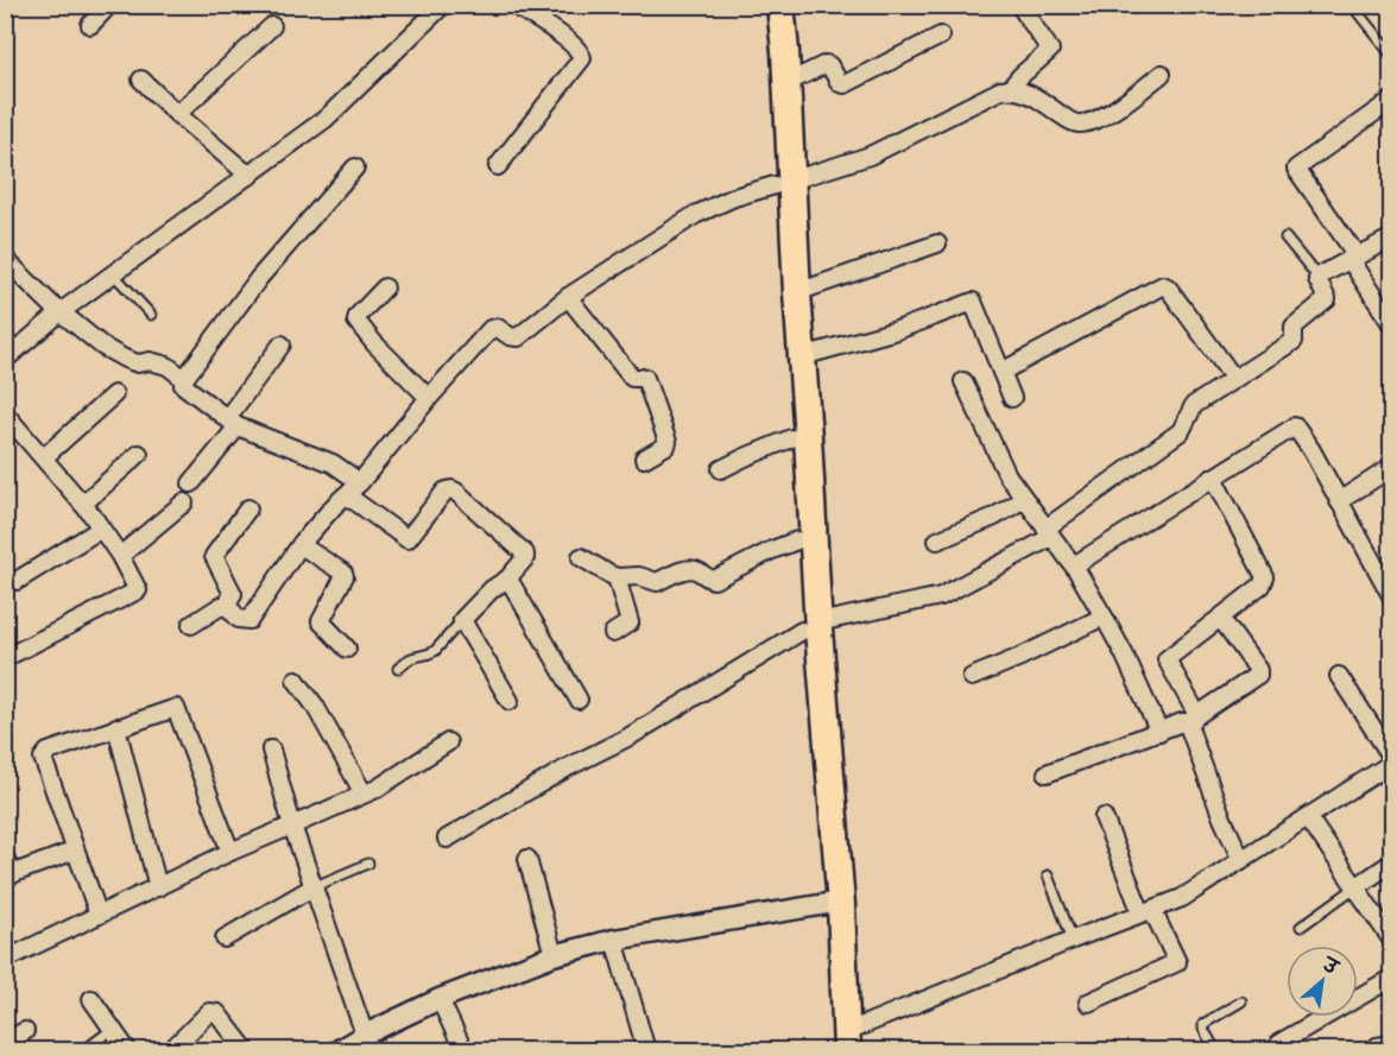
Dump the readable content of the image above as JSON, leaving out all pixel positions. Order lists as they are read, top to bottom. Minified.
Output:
{"north":"top right"}
